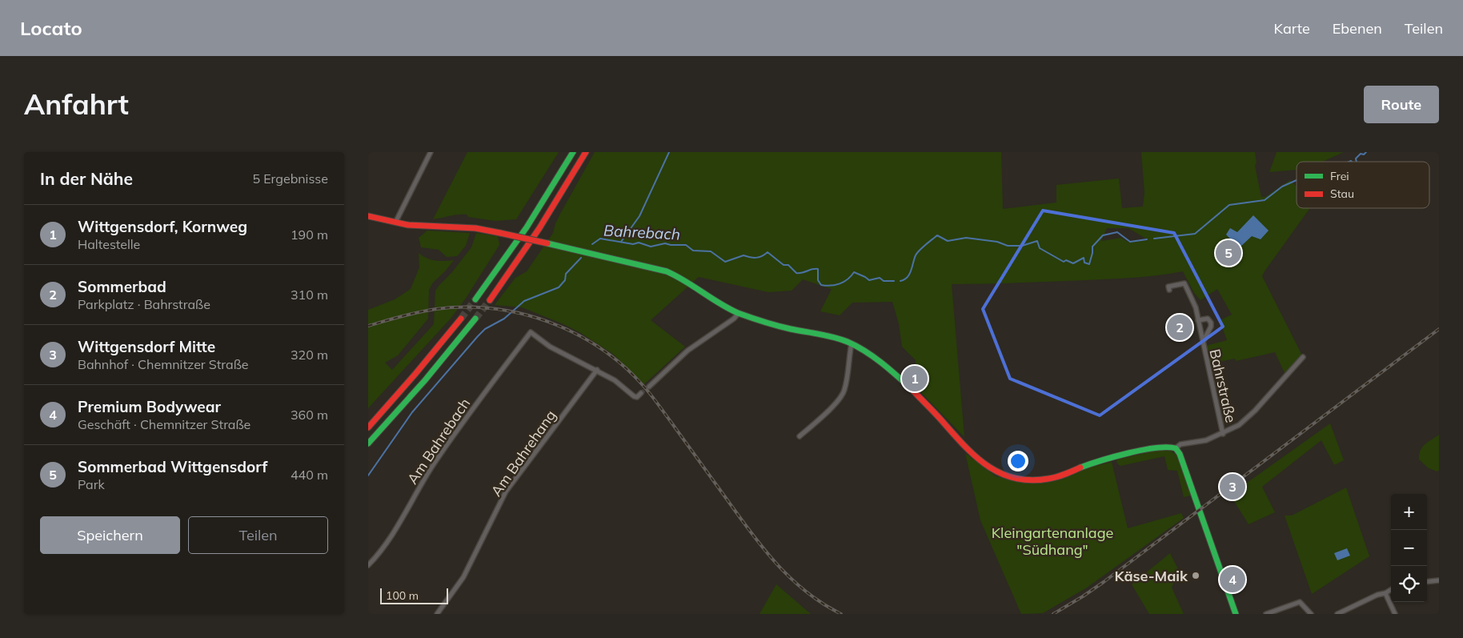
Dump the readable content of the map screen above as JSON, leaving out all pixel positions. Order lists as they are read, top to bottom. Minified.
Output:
{"streets":{"street":["Bahrstraße","Am Bahrebach","Am Bahrehang"]},"crossings":[["Am Bahrebach","Am Bahrehang"]],"water":["Bahrebach"],"parks":["Kleingartenanlage \"Südhang\""],"places":["Käse-Maik"],"legend":["Frei","Stau"],"scale_bar":"100 m","page":{"header":"Locato","nav":["Karte","Ebenen","Teilen"],"buttons":["Route",["Speichern","Teilen"]],"title":"Anfahrt","heading":["In der Nähe","5 Ergebnisse"],"list":[{"mark":"1","name":"Wittgensdorf, Kornweg","note":"Haltestelle","value":"190 m"},{"mark":"2","name":"Sommerbad","note":"Parkplatz · Bahrstraße","value":"310 m"},{"mark":"3","name":"Wittgensdorf Mitte","note":"Bahnhof · Chemnitzer Straße","value":"320 m"},{"mark":"4","name":"Premium Bodywear","note":"Geschäft · Chemnitzer Straße","value":"360 m"},{"mark":"5","name":"Sommerbad Wittgensdorf","note":"Park","value":"440 m"}],"pins":["5","2","1","3","4"],"map_buttons":["+","−"],"scale":"100 m"}}
